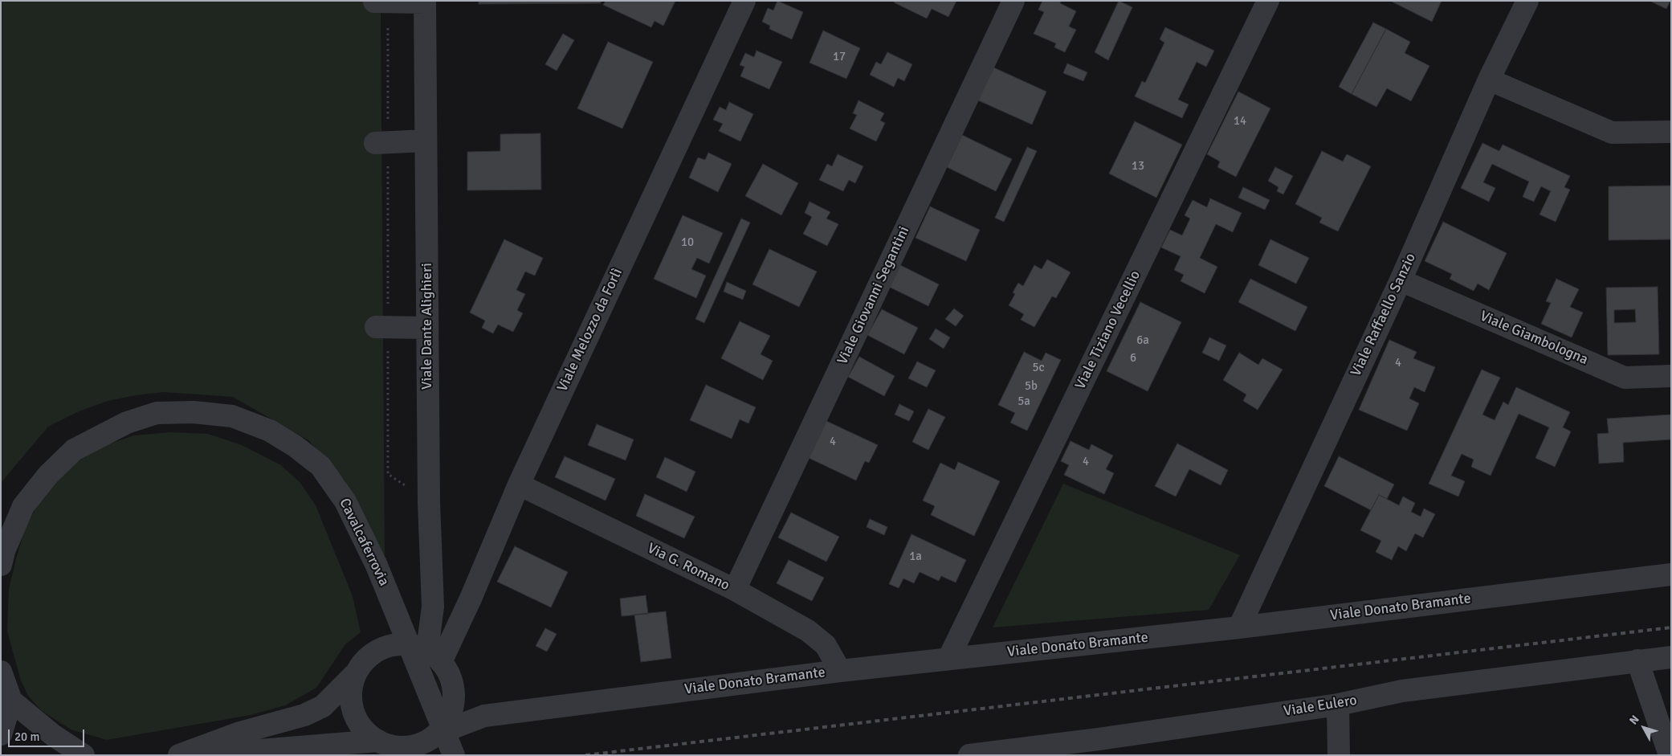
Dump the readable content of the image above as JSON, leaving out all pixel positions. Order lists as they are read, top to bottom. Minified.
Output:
{"streets":{"street":["Viale Giovanni Segantini","Viale Raffaello Sanzio","Viale Dante Alighieri","Viale Melozzo da Forlì","Viale Tiziano Vecellio","Viale Giambologna","Cavalcaferrovia","Via G. Romano","Viale Donato Bramante","Viale Eulero"]},"crossings":[["Viale Giovanni Segantini","Via G. Romano"],["Viale Raffaello Sanzio","Viale Giambologna"],["Viale Raffaello Sanzio","Viale Donato Bramante"],["Viale Dante Alighieri","Viale Melozzo da Forlì"],["Viale Dante Alighieri","Viale Donato Bramante"],["Viale Melozzo da Forlì","Via G. Romano"],["Viale Melozzo da Forlì","Viale Donato Bramante"],["Viale Tiziano Vecellio","Viale Donato Bramante"],["Via G. Romano","Viale Donato Bramante"]],"house_numbers":["17","14","13","10","6a","6","4","5c","5b","5a","4","4","1a"],"scale_bar":"20 m","north":"top left"}
